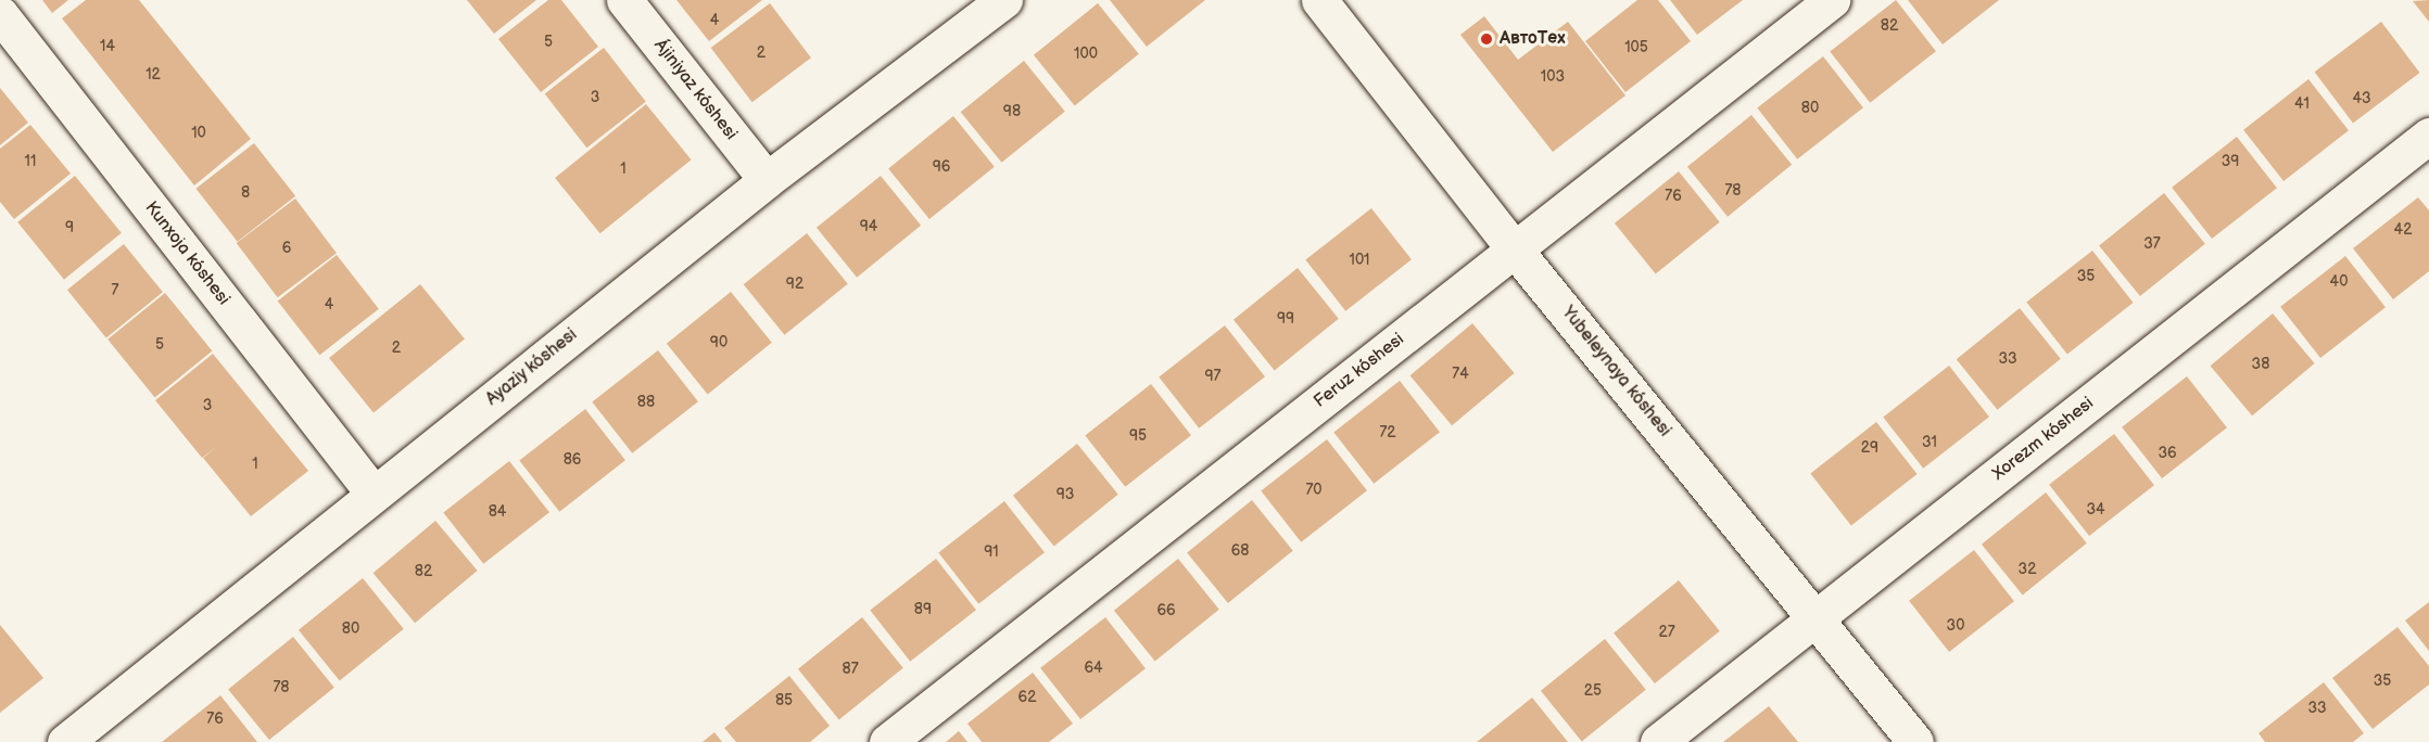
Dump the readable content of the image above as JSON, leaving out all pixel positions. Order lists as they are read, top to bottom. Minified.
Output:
{"streets":{"street":["Ájiniyaz kóshesi","Kunxoja kóshesi","Ayaziy kóshesi","Feruz kóshesi","Yubeleynaya kóshesi","Xorezm kóshesi"]},"crossings":[["Ájiniyaz kóshesi","Ayaziy kóshesi"],["Kunxoja kóshesi","Ayaziy kóshesi"],["Feruz kóshesi","Yubeleynaya kóshesi"],["Yubeleynaya kóshesi","Xorezm kóshesi"]],"places":["АвтоТех"],"house_numbers":["4","82","5","14","105","2","100","12","103","3","43","41","80","98","10","11","39","96","1","78","8","76","94","9","42","37","6","101","35","40","92","7","4","99","90","5","2","33","38","74","97","88","3","72","95","31","29","36","86","1","70","93","34","84","68","91","32","82","89","66","30","80","27","64","87","35","78","25","62","85","33","76"]}
